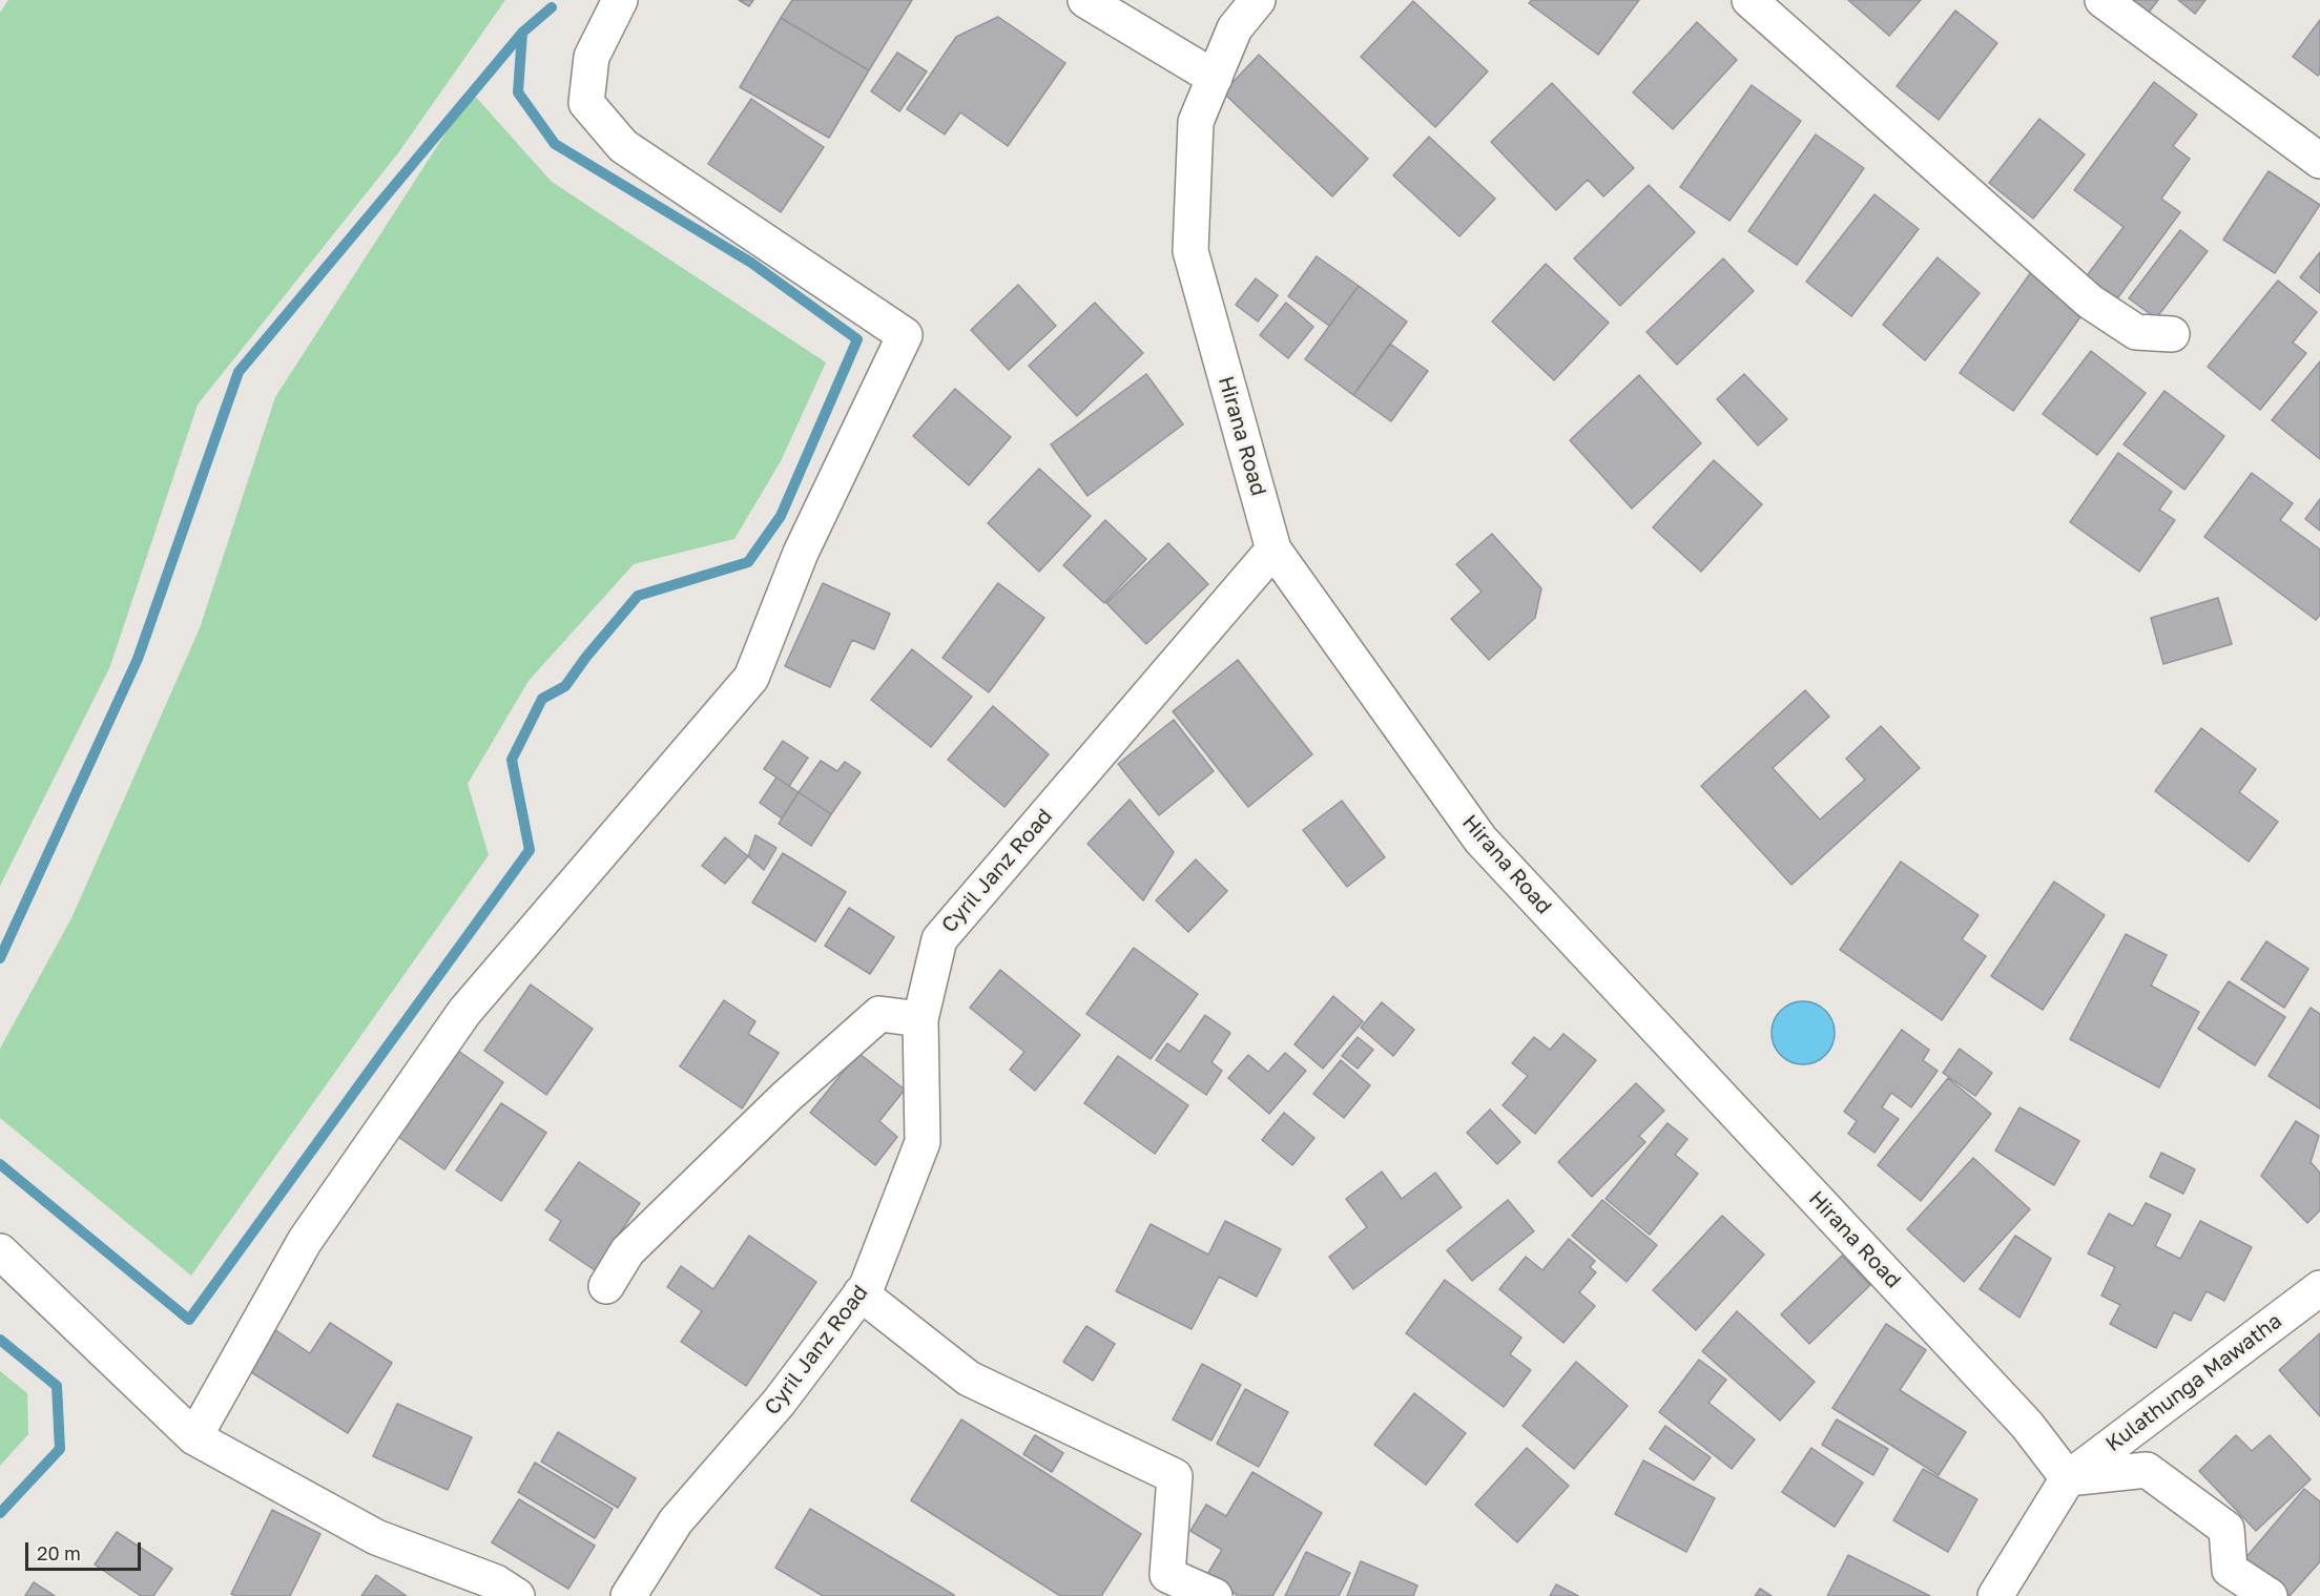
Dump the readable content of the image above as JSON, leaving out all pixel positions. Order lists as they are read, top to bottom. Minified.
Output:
{"streets":{"street":["Hirana Road","Cyril Janz Road","Kulathunga Mawatha"]},"crossings":[["Hirana Road","Cyril Janz Road"],["Hirana Road","Kulathunga Mawatha"]],"scale_bar":"20 m"}
